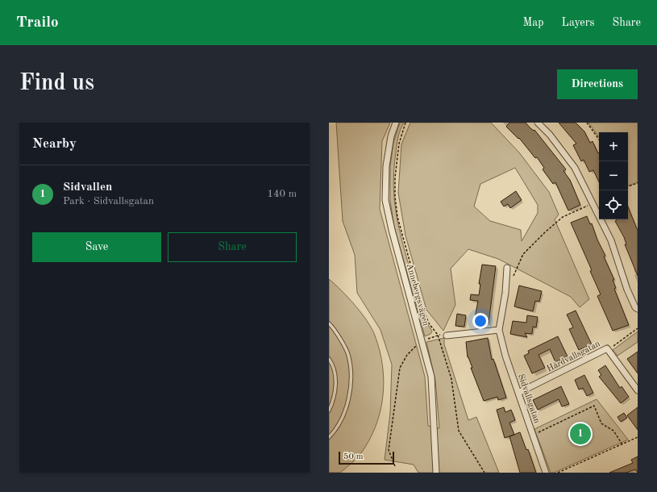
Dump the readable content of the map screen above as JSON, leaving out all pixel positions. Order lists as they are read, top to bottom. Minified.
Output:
{"streets":{"street":["Annebergsvägen","Hårdvallsgatan","Sidvallsgatan"]},"crossings":[["Hårdvallsgatan","Sidvallsgatan"]],"scale_bar":"50 m","page":{"header":"Trailo","nav":["Map","Layers","Share"],"buttons":["Directions",["Save","Share"]],"title":"Find us","heading":"Nearby","map_buttons":["+","−"],"list":[{"mark":"1","name":"Sidvallen","note":"Park · Sidvallsgatan","value":"140 m"}],"pins":"1","scale":"50 m"}}
